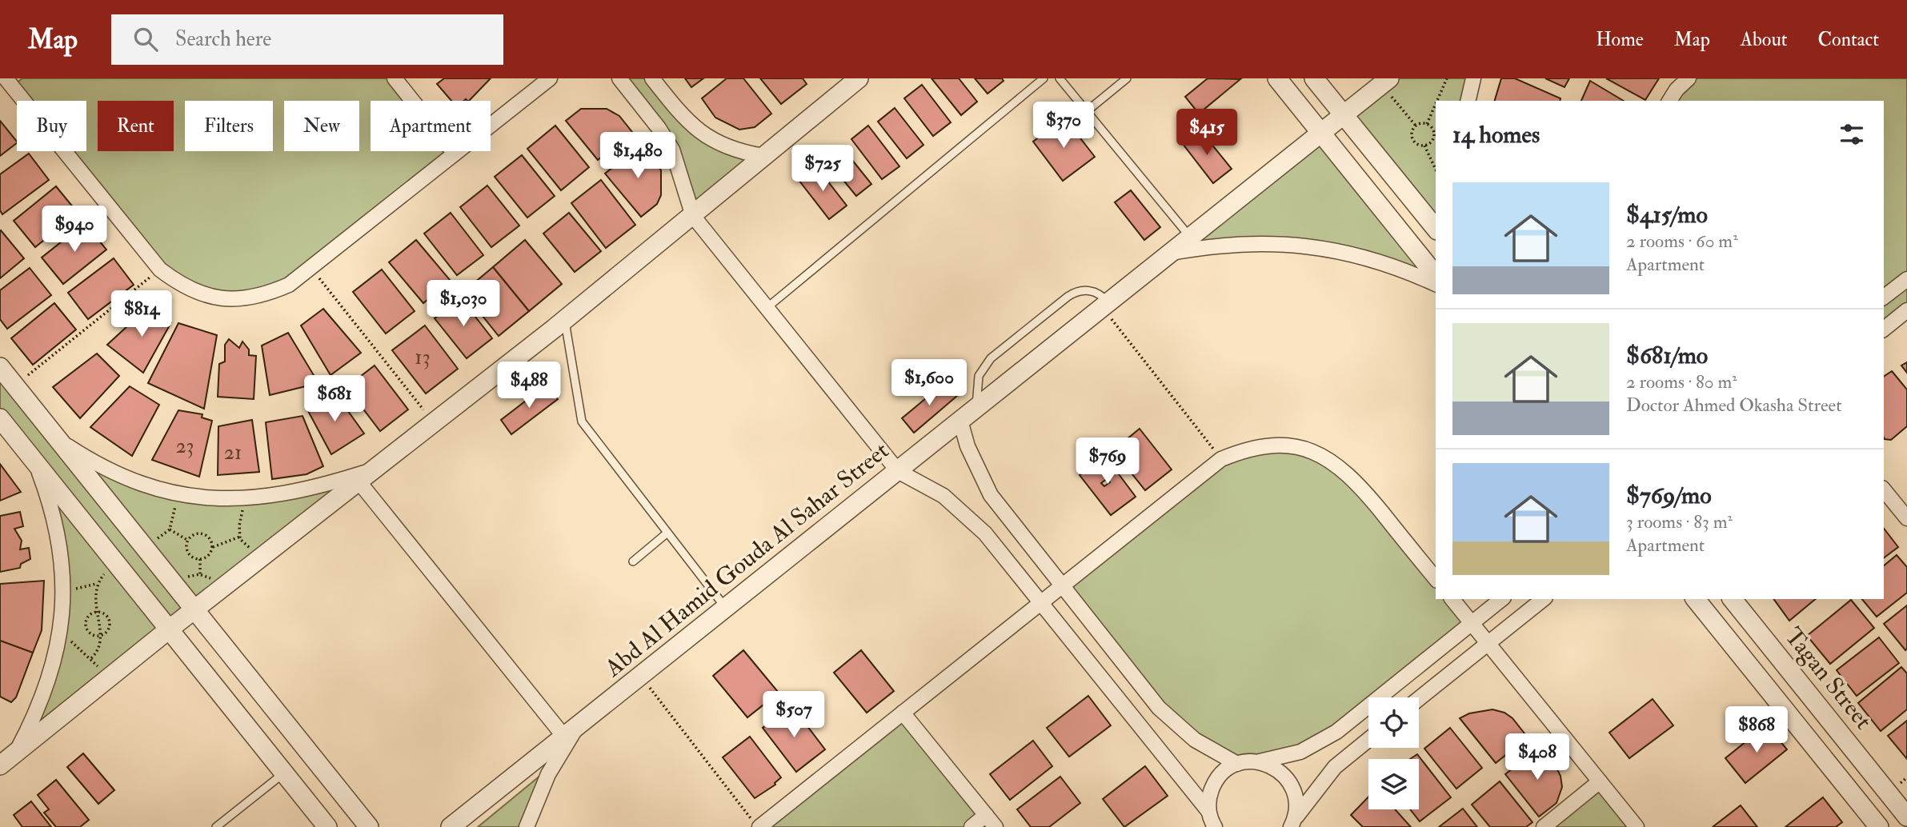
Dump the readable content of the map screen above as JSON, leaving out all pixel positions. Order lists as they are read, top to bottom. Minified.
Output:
{"streets":{"street":["Abd Al Hamid Gouda Al Sahar Street","Tagan Street"]},"house_numbers":["13","23","21"],"page":{"header":"Map","search":"Search here","nav":["Home","Map","About","Contact"],"chip":["Buy","Rent","Filters","New","Apartment"],"heading":"14 homes","price":["$370","$415","$1,480","$725","$940","$1,030","$814","$1,600","$488","$681","$769","$507","$868","$408"],"list":[{"name":"$415/mo","note":"2 rooms · 60 m² · Apartment"},{"name":"$681/mo","note":"2 rooms · 80 m² · Doctor Ahmed Okasha Street"},{"name":"$769/mo","note":"3 rooms · 83 m² · Apartment"}]}}
